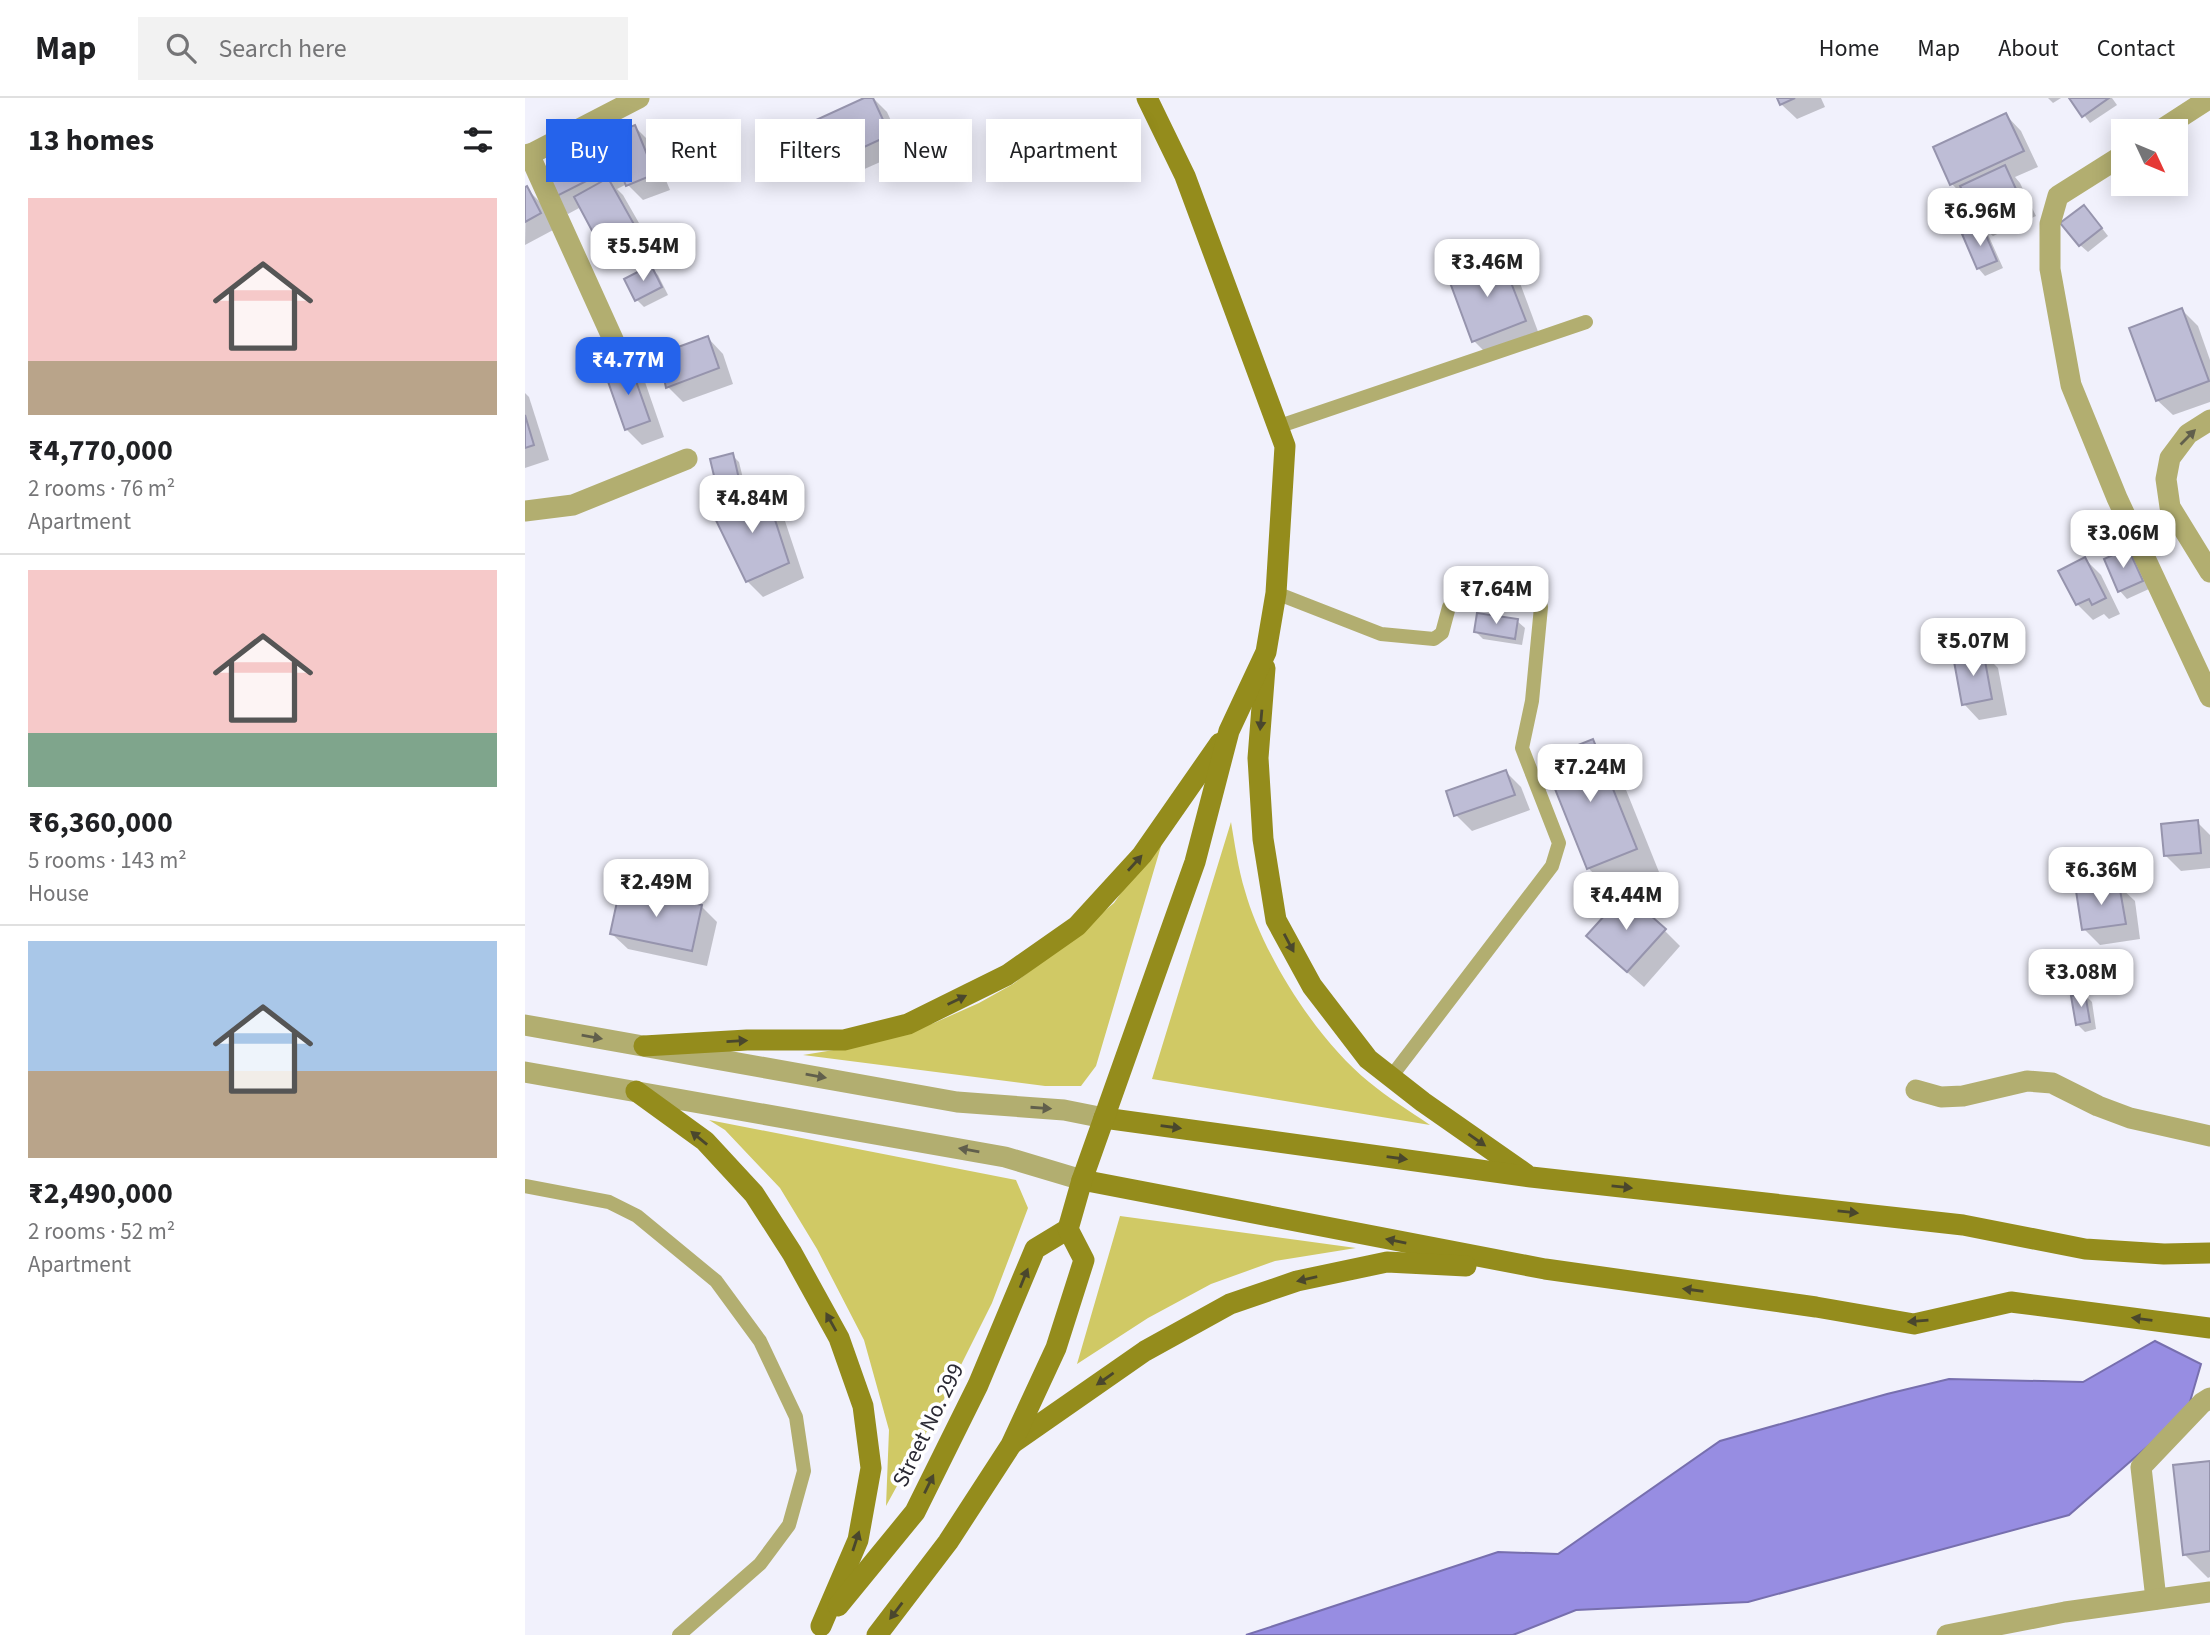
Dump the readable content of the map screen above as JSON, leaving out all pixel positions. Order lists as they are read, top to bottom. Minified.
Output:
{"streets":{"street":["Street No. 299"]},"north":"bottom right","page":{"header":"Map","search":"Search here","nav":["Home","Map","About","Contact"],"heading":"13 homes","chip":["Buy","Rent","Filters","New","Apartment"],"list":[{"name":"₹4,770,000","note":"2 rooms · 76 m² · Apartment"},{"name":"₹6,360,000","note":"5 rooms · 143 m² · House"},{"name":"₹2,490,000","note":"2 rooms · 52 m² · Apartment"}],"price":["₹6.96M","₹5.54M","₹3.46M","₹4.77M","₹4.84M","₹3.06M","₹7.64M","₹5.07M","₹7.24M","₹6.36M","₹2.49M","₹4.44M","₹3.08M"]}}
